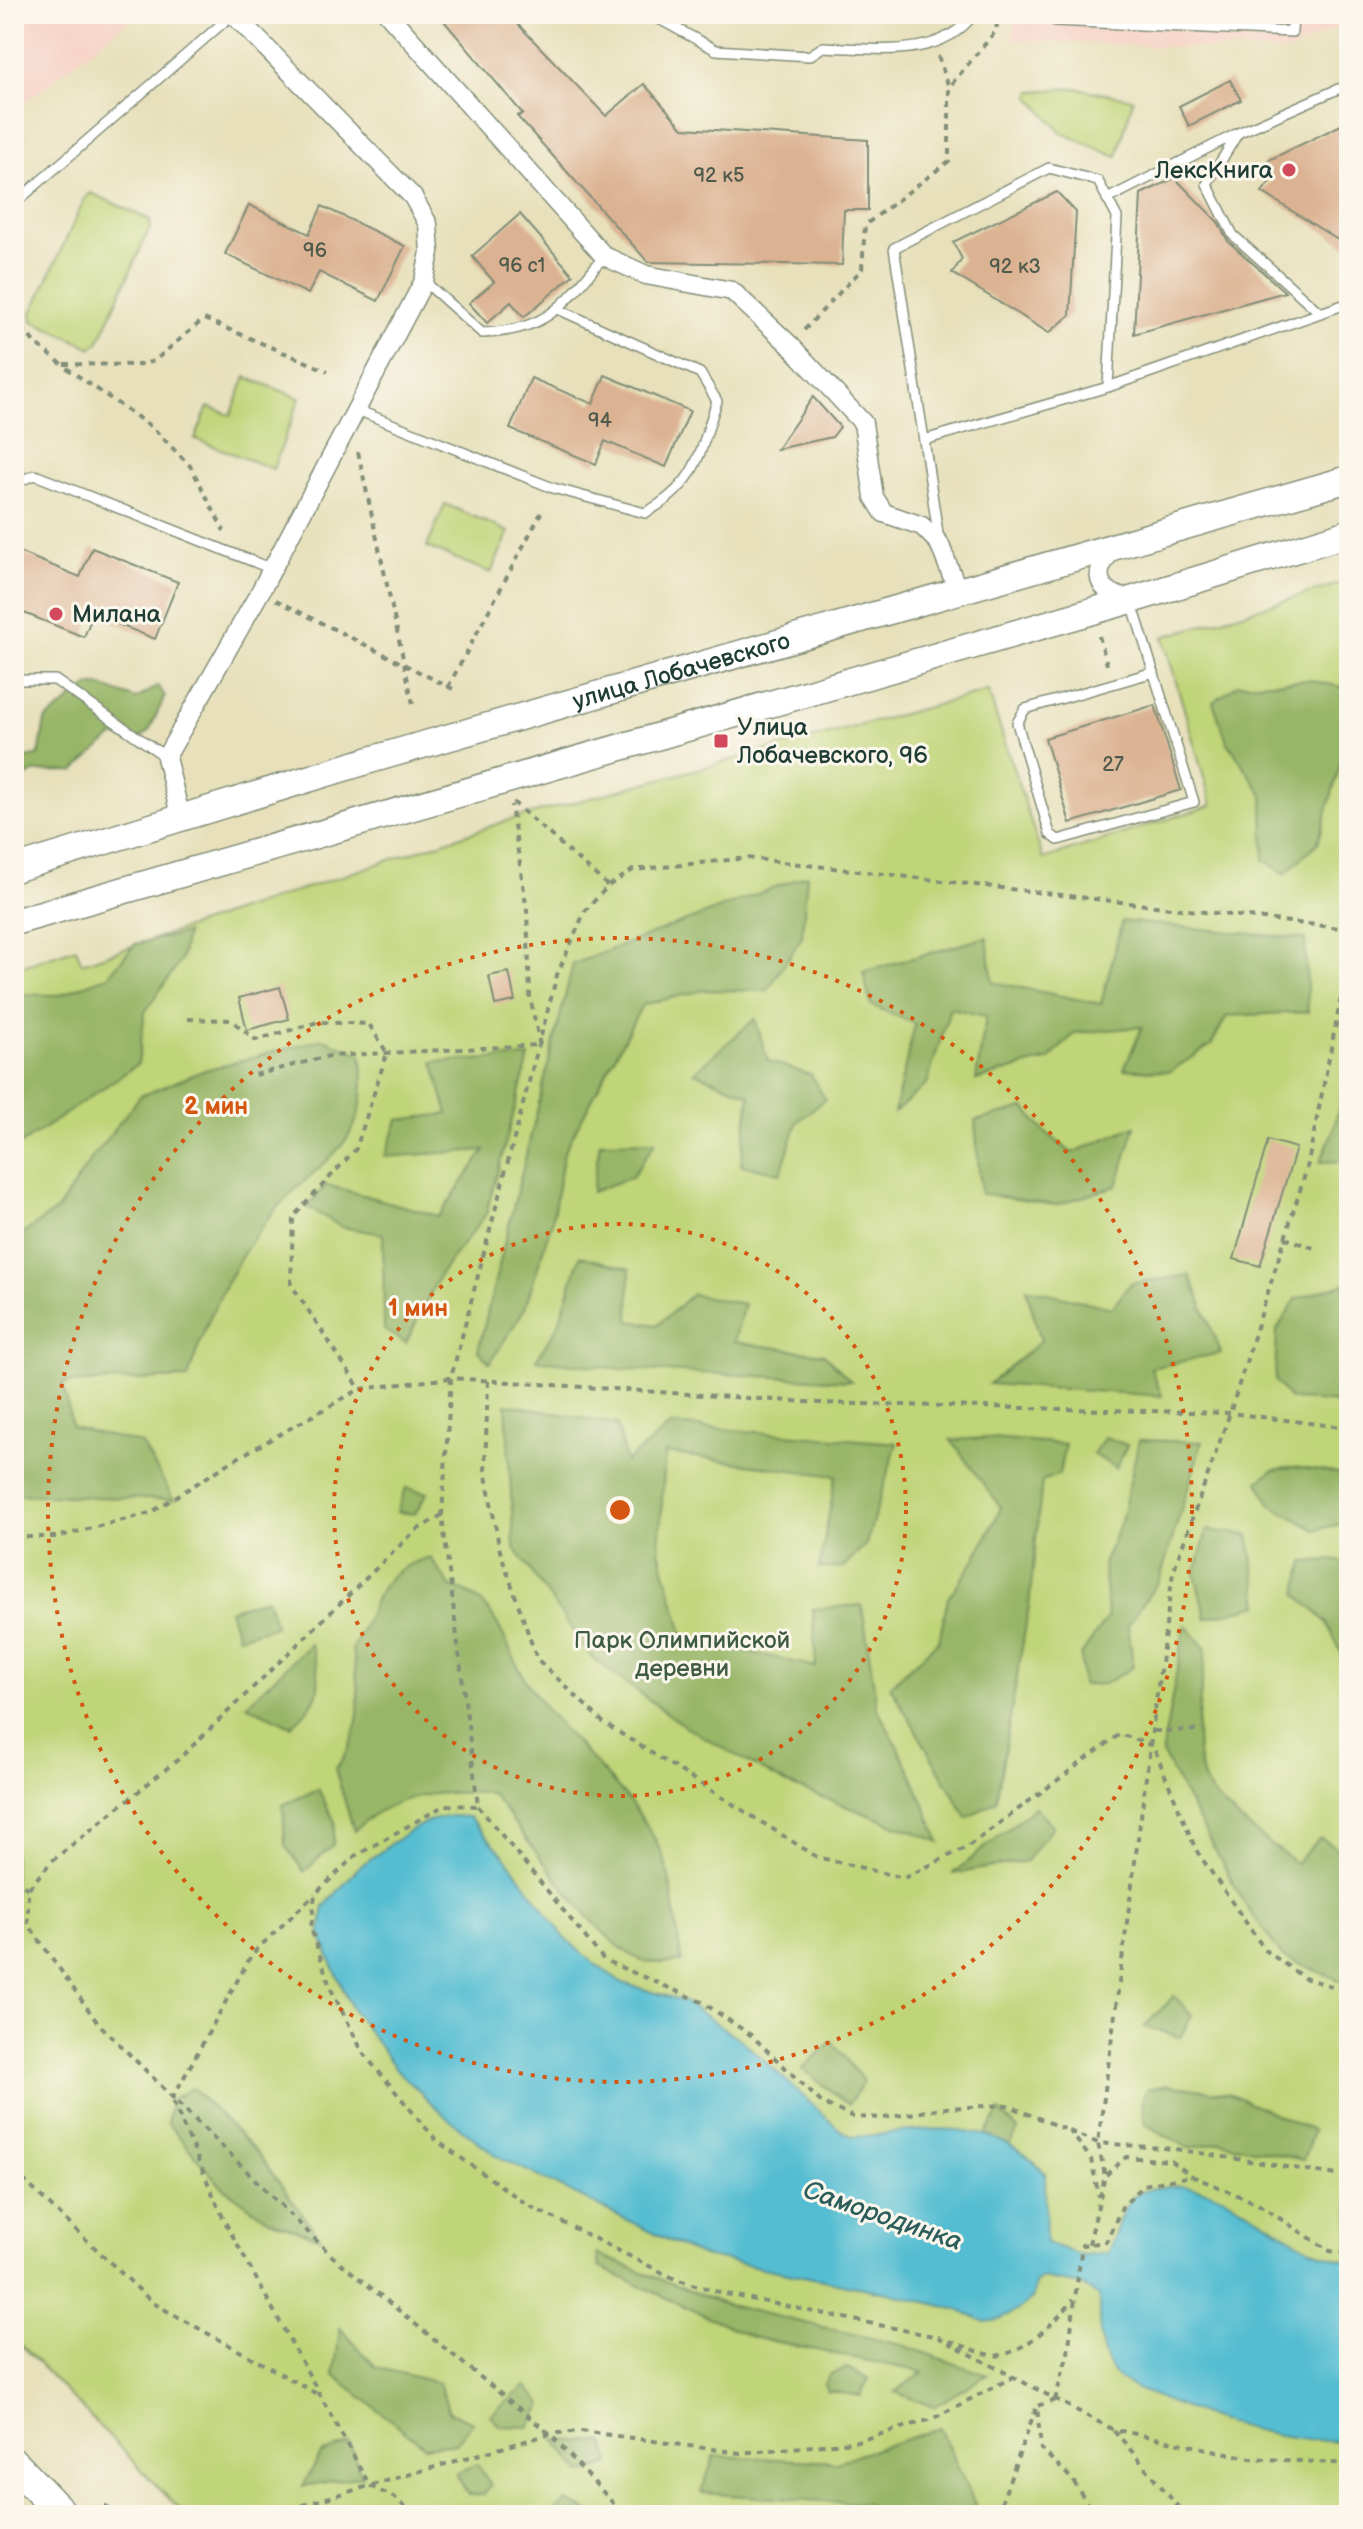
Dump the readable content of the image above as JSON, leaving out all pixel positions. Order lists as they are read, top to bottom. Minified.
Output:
{"streets":{"main road":["улица Лобачевского"]},"water":["Самородинка"],"parks":["Парк Олимпийской деревни"],"places":{"other":["ЛексКнига","Милана"],"transit":["Улица Лобачевского, 96"]},"house_numbers":["92 к5","96","96 с1","92 к3","94","27"],"rings":["2 мин","1 мин"]}
